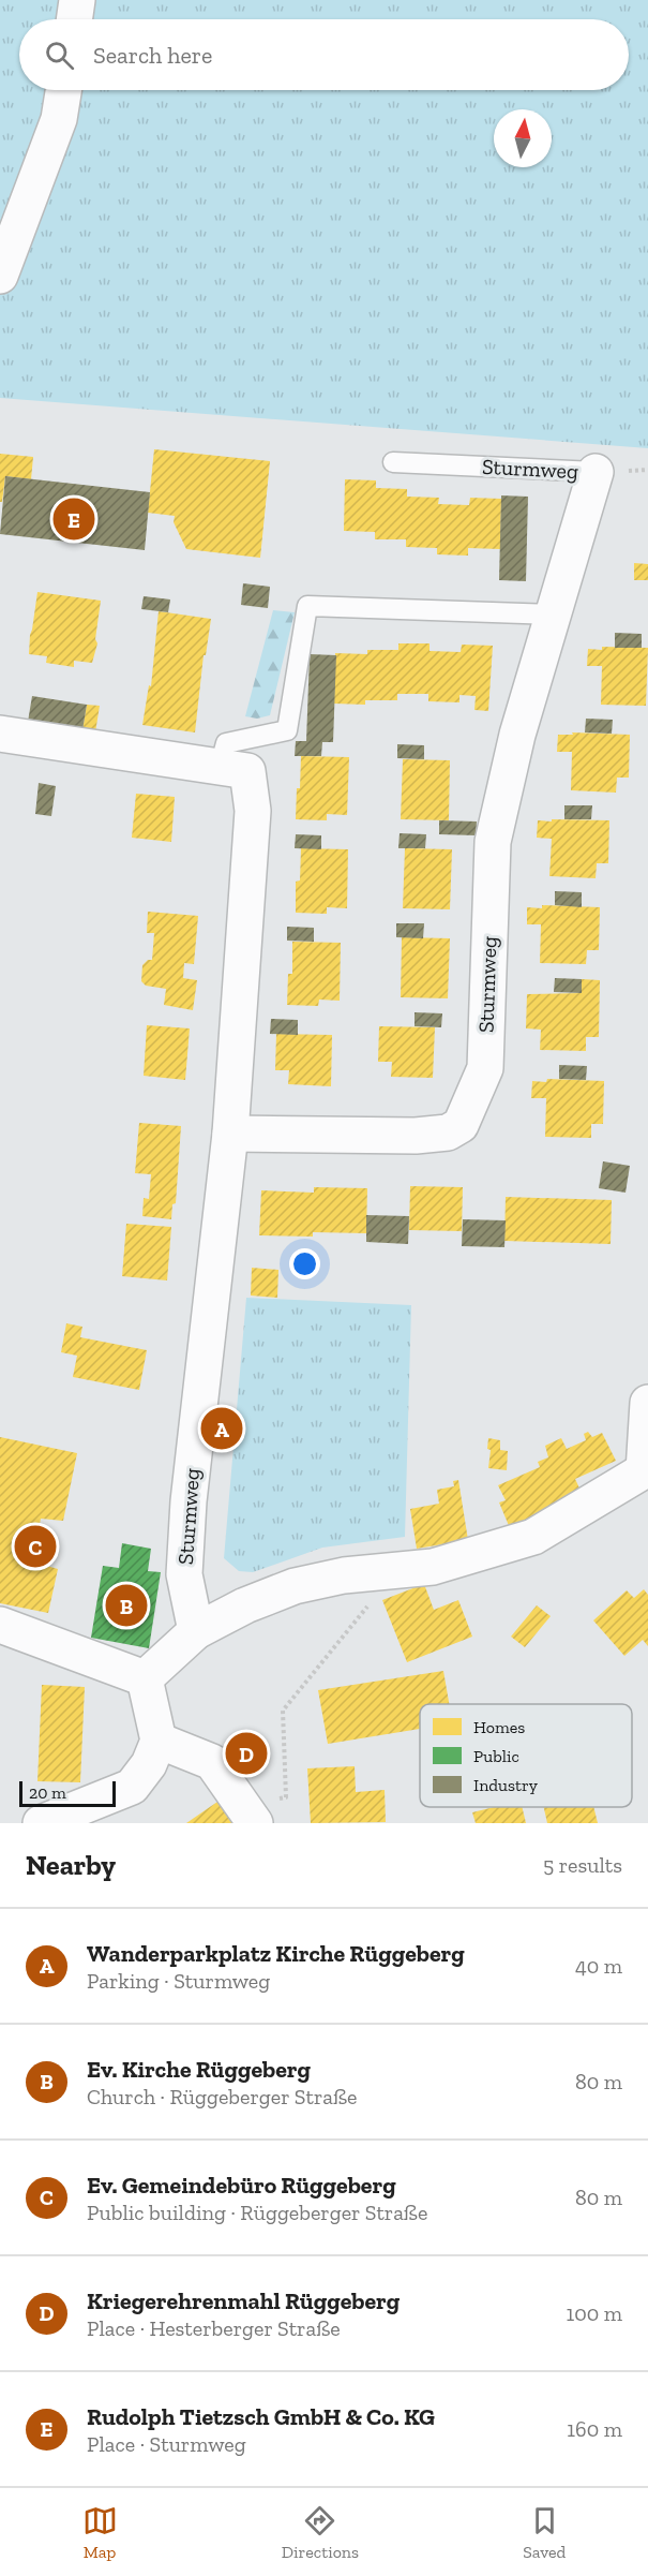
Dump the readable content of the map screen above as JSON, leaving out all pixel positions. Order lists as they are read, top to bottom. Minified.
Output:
{"streets":{"street":["Sturmweg"]},"legend":["Homes","Public","Industry"],"scale_bar":"20 m","north":"top","page":{"search":"Search here","pins":["E","A","C","B","D"],"scale":"20 m","heading":["Nearby","5 results"],"list":[{"mark":"A","name":"Wanderparkplatz Kirche Rüggeberg","note":"Parking · Sturmweg","value":"40 m"},{"mark":"B","name":"Ev. Kirche Rüggeberg","note":"Church · Rüggeberger Straße","value":"80 m"},{"mark":"C","name":"Ev. Gemeindebüro Rüggeberg","note":"Public building · Rüggeberger Straße","value":"80 m"},{"mark":"D","name":"Kriegerehrenmahl Rüggeberg","note":"Place · Hesterberger Straße","value":"100 m"},{"mark":"E","name":"Rudolph Tietzsch GmbH & Co. KG","note":"Place · Sturmweg","value":"160 m"}],"nav":["Map","Directions","Saved"]}}
